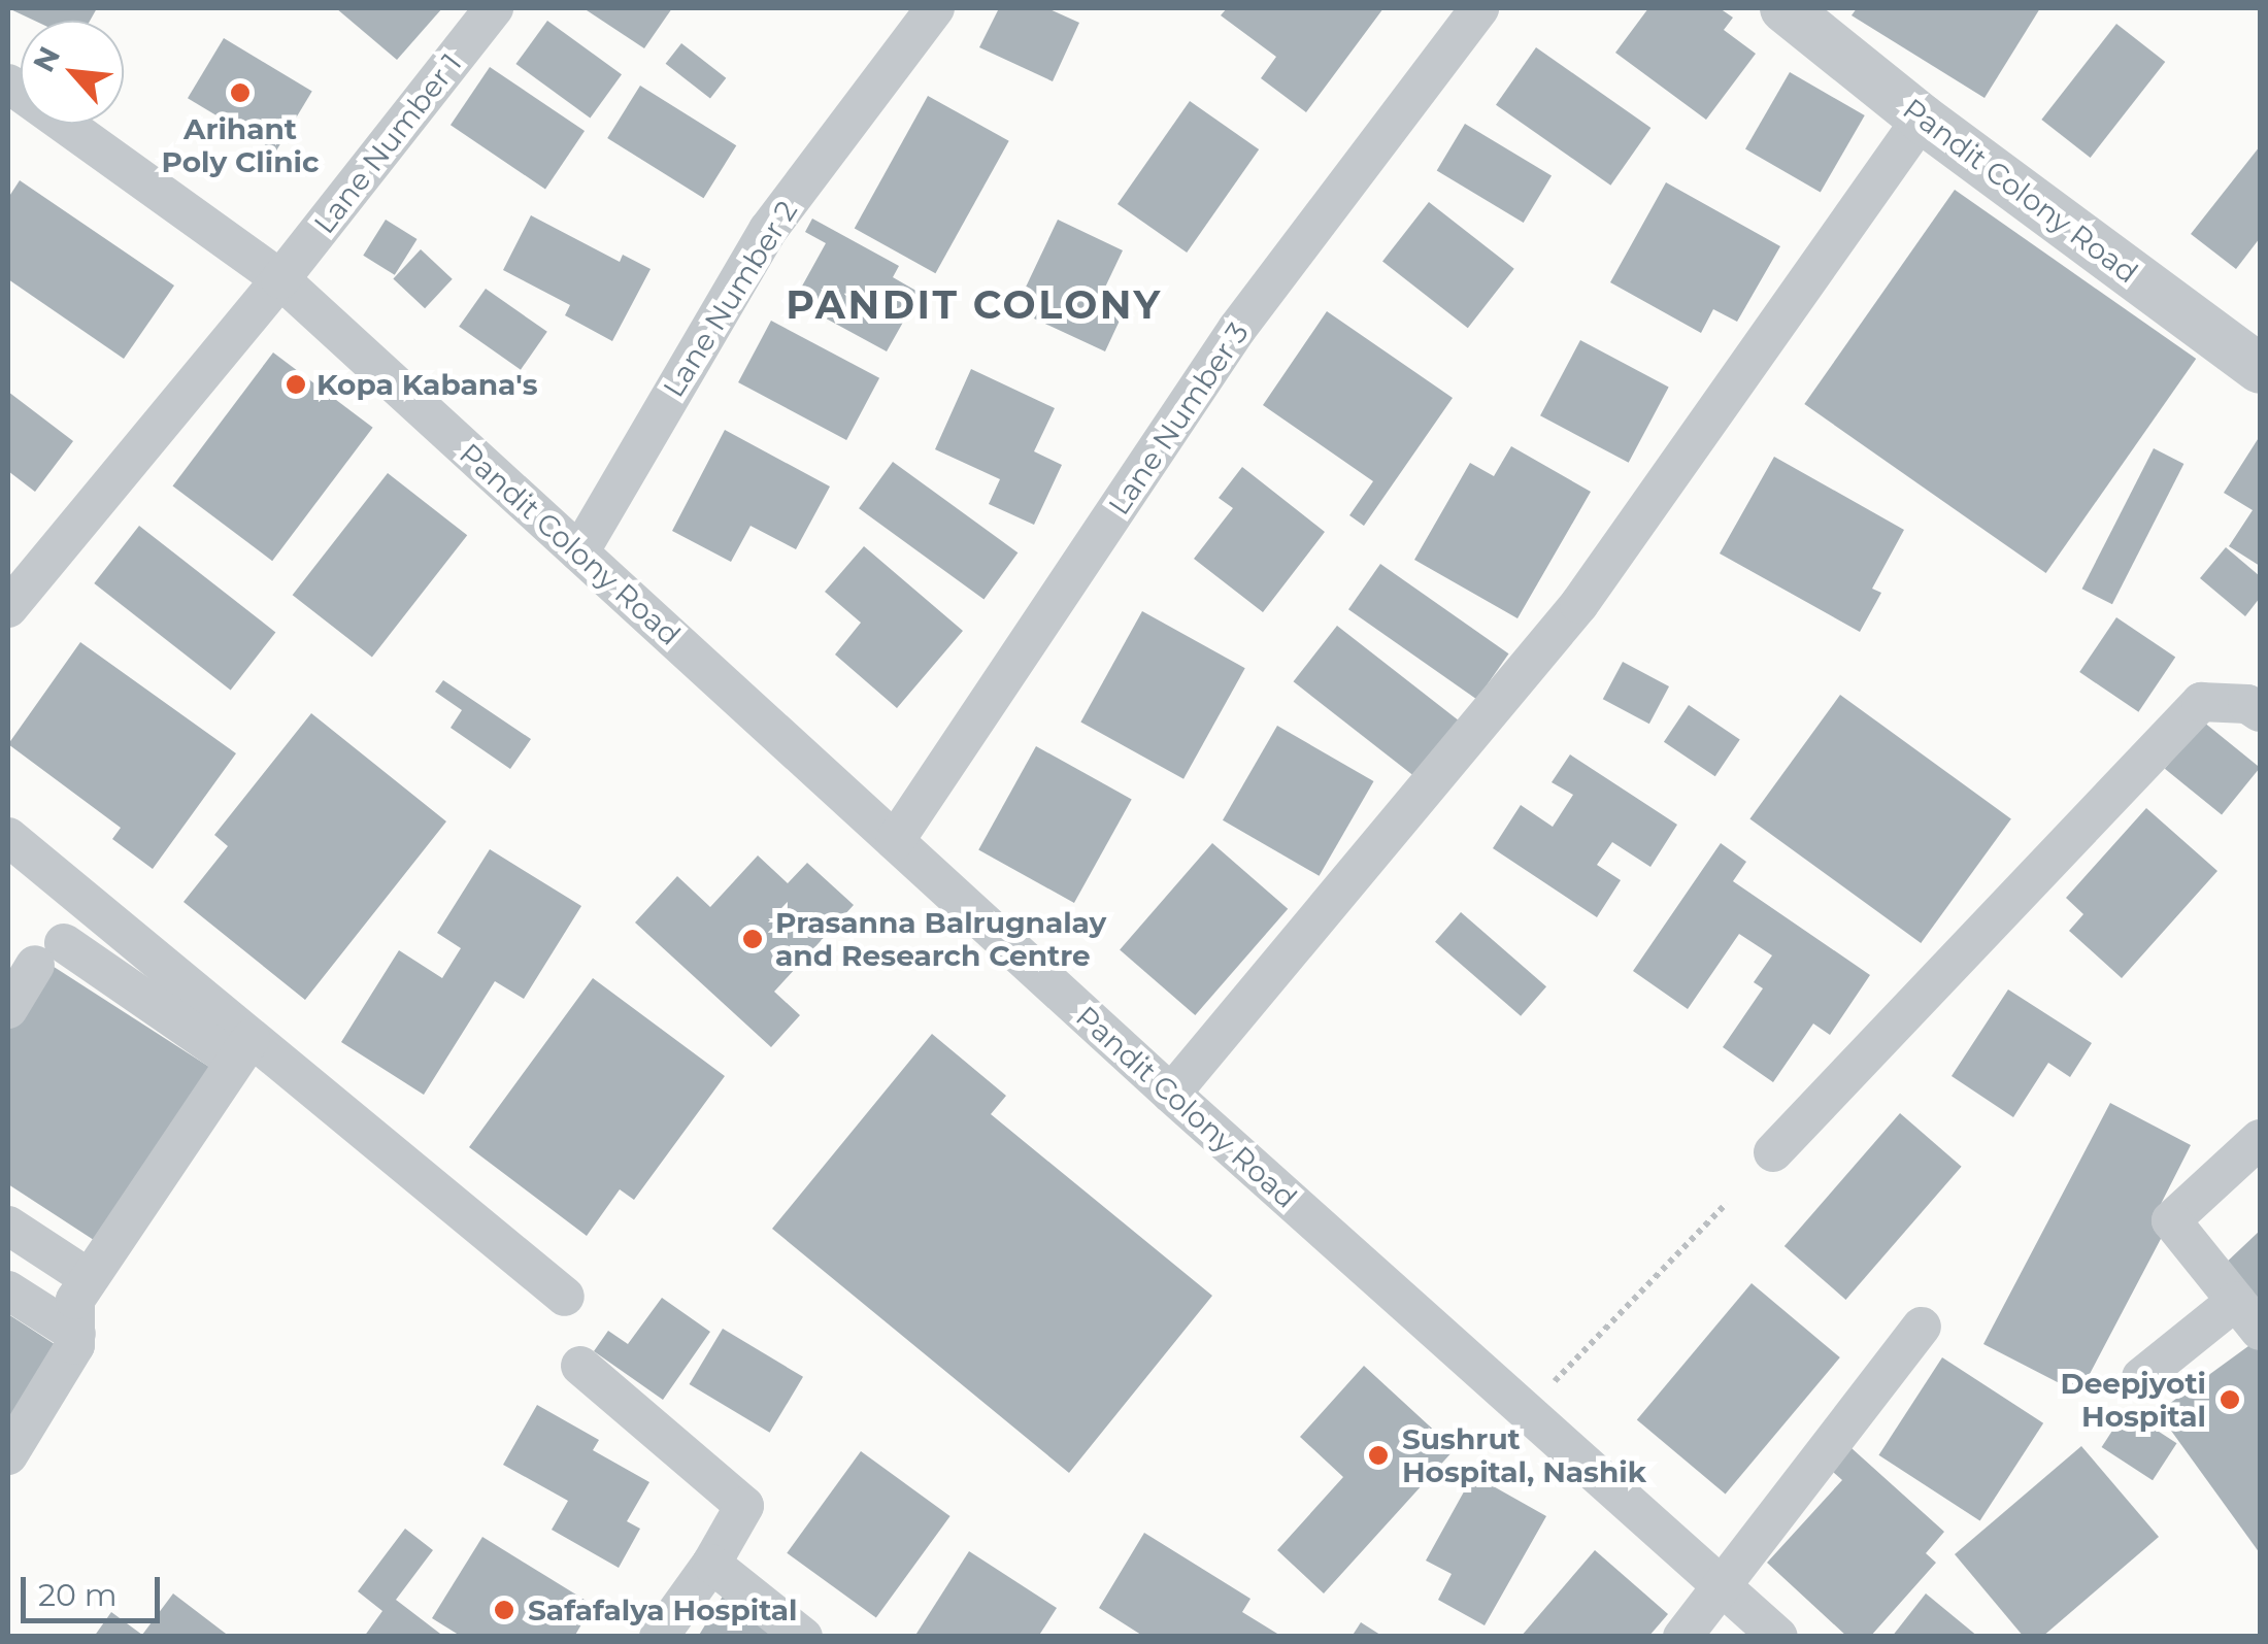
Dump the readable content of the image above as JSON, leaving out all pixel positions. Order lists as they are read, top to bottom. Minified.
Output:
{"streets":{"street":["Lane Number 1","Pandit Colony Road","Lane Number 2","Lane Number 3"]},"crossings":[["Lane Number 1","Pandit Colony Road"],["Pandit Colony Road","Lane Number 2"],["Pandit Colony Road","Lane Number 3"]],"districts":["PANDIT COLONY"],"places":["Arihant Poly Clinic","Kopa Kabana's","Prasanna Balrugnalay and Research Centre","Deepjyoti Hospital","Sushrut Hospital, Nashik","Safafalya Hospital"],"scale_bar":"20 m","north":"top left"}
